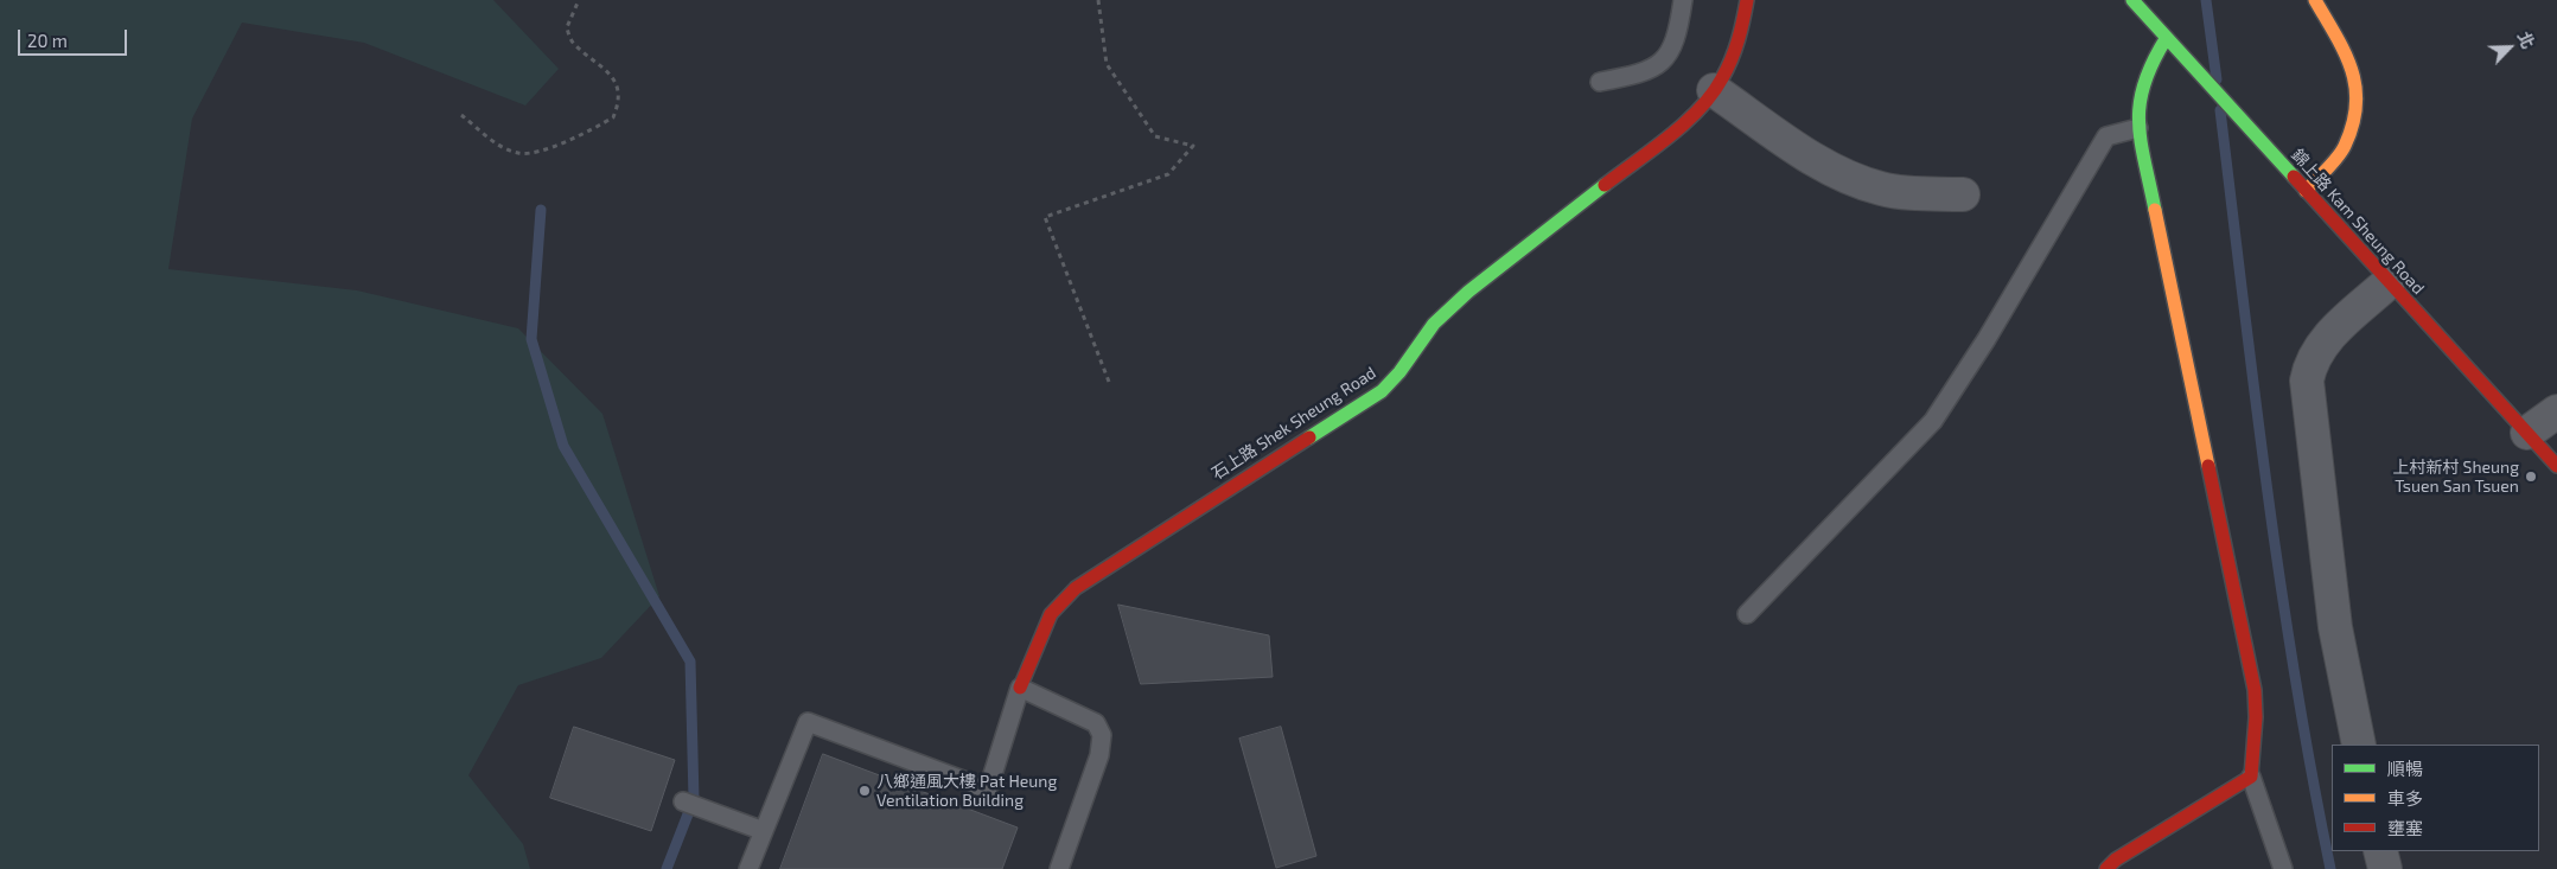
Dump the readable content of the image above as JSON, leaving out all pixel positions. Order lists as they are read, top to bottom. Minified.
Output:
{"streets":{"street":["錦上路 Kam Sheung Road","石上路 Shek Sheung Road"]},"places":["上村新村 Sheung Tsuen San Tsuen","八鄉通風大樓 Pat Heung Ventilation Building"],"legend":["順暢","車多","壅塞"],"scale_bar":"20 m","north":"top right"}
